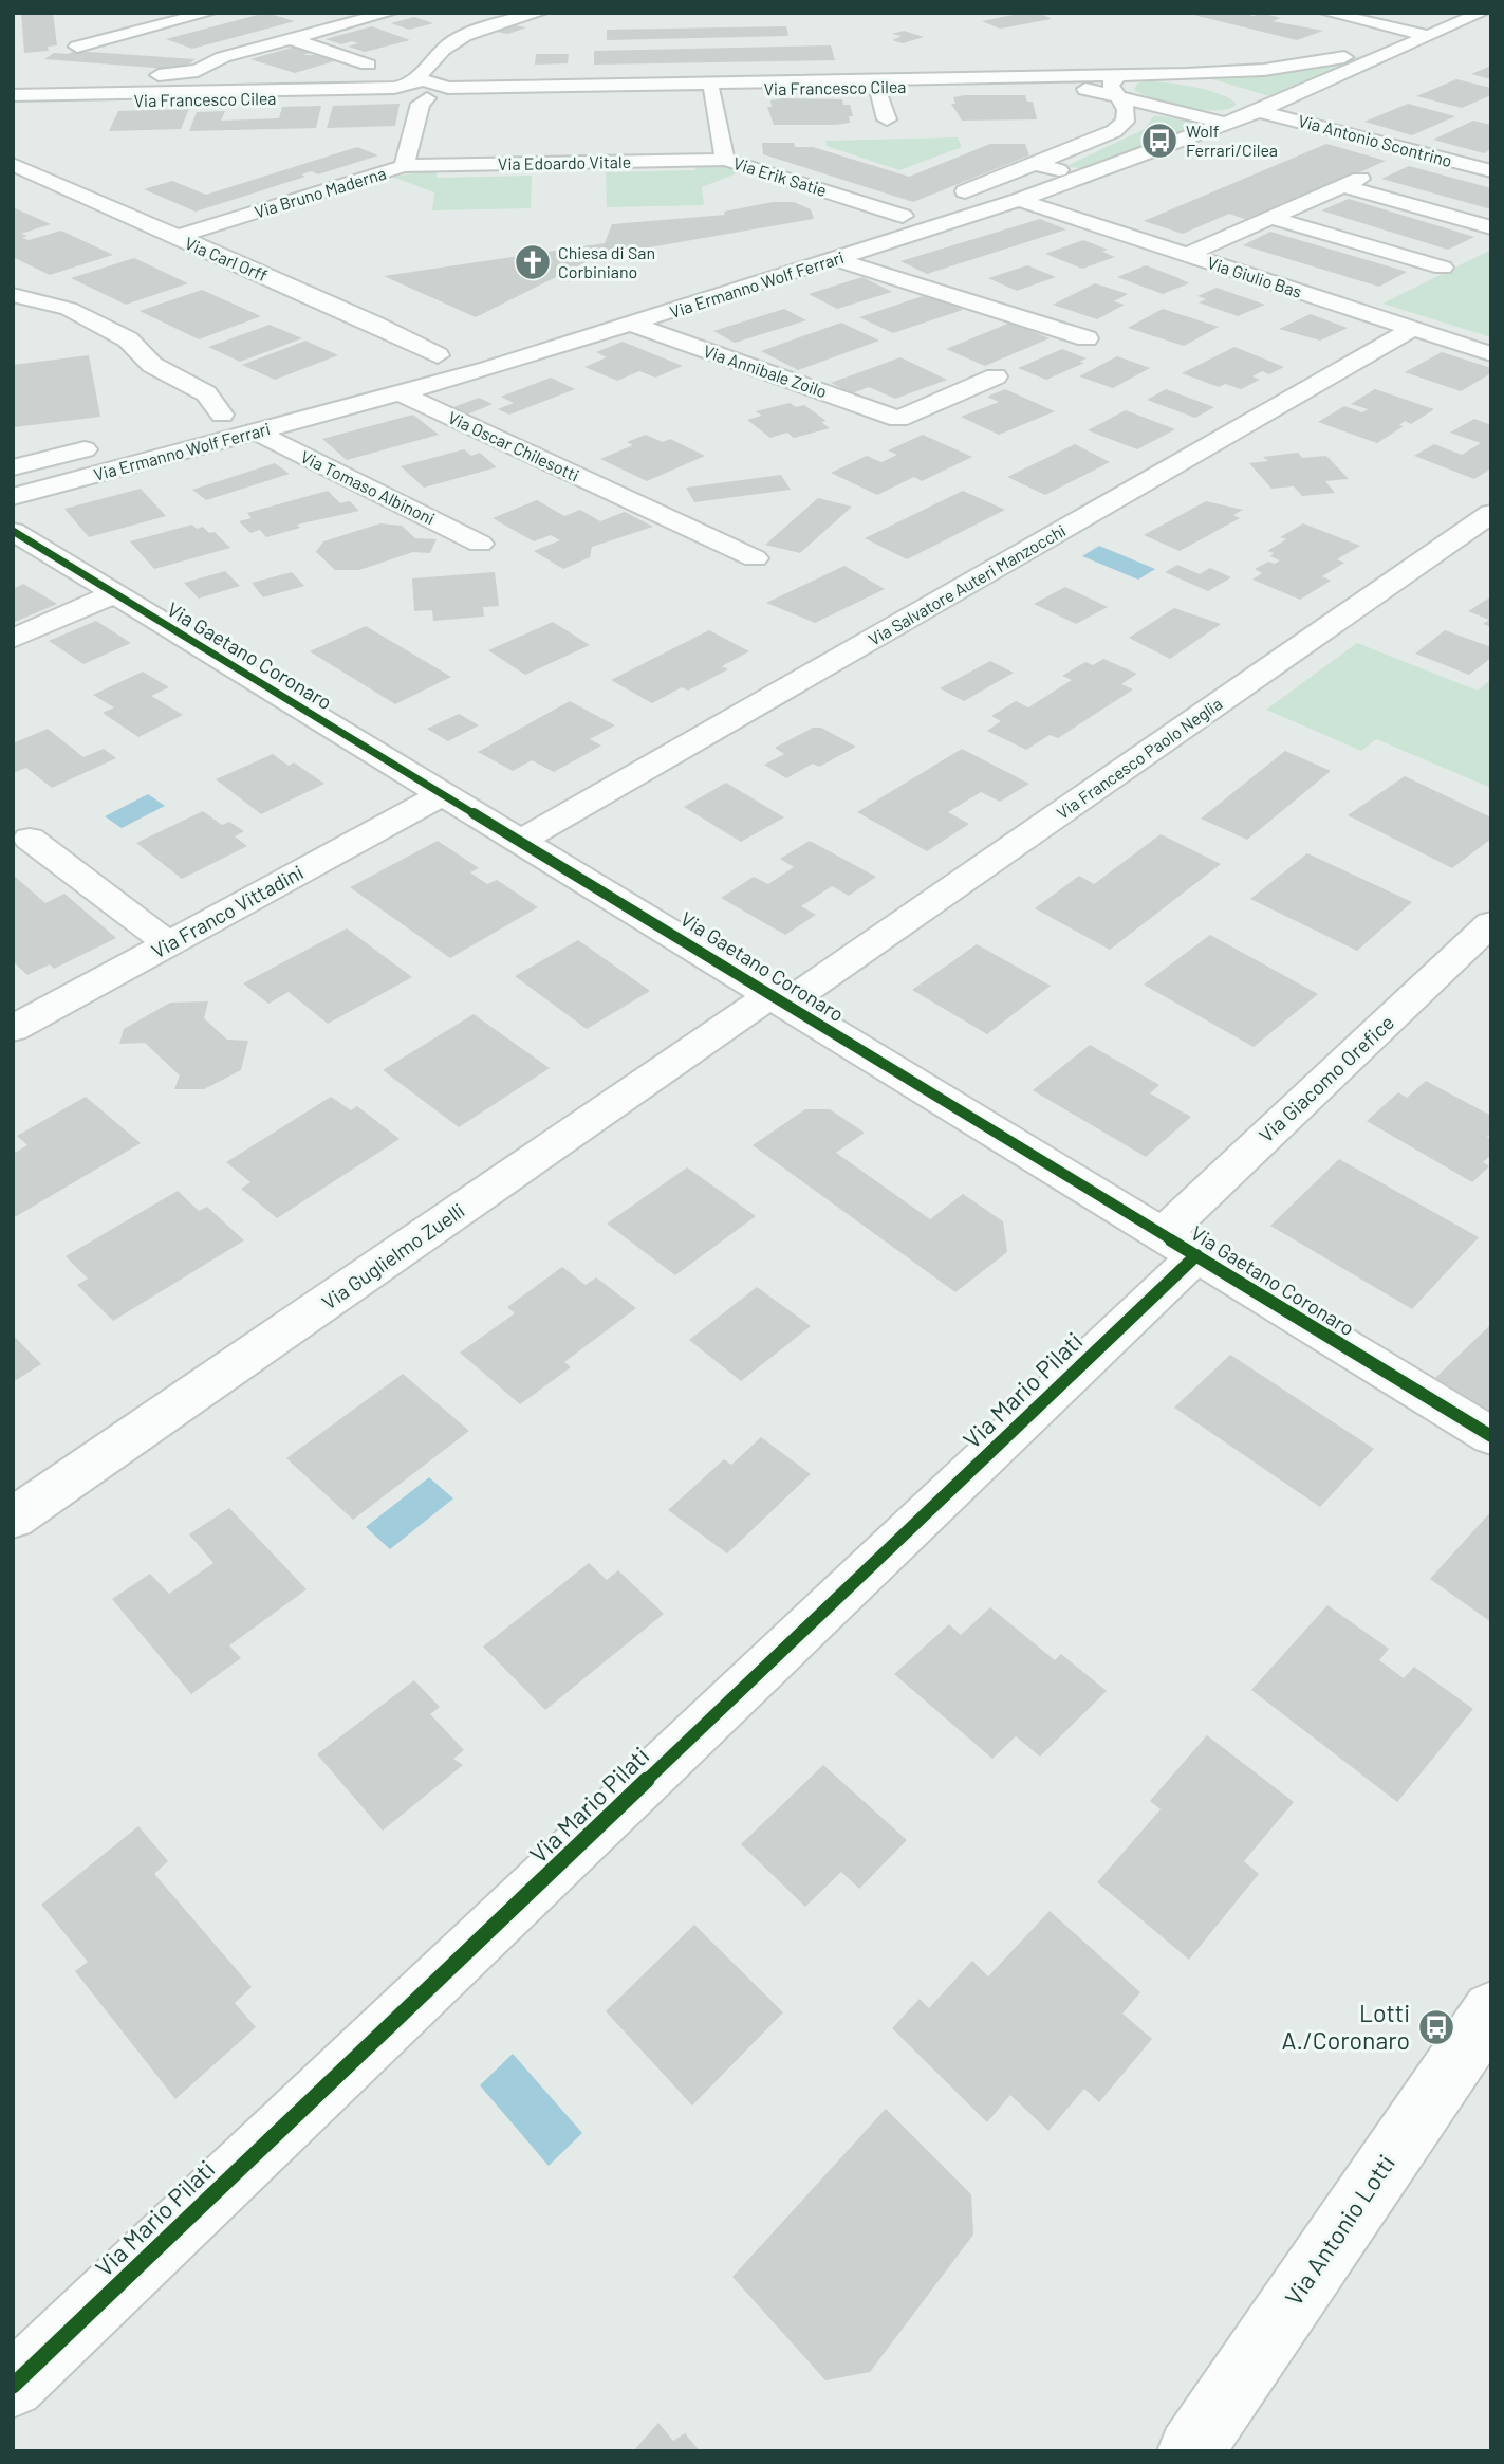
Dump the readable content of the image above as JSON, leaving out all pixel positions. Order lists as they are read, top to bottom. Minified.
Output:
{"streets":{"street":["Via Francesco Cilea","Via Antonio Scontrino","Via Edoardo Vitale","Via Erik Satie","Via Bruno Maderna","Via Carl Orff","Via Giulio Bas","Via Ermanno Wolf Ferrari","Via Annibale Zoilo","Via Oscar Chilesotti","Via Tomaso Albinoni","Via Salvatore Auteri Manzocchi","Via Gaetano Coronaro","Via Francesco Paolo Neglia","Via Franco Vittadini","Via Giacomo Orefice","Via Guglielmo Zuelli","Via Mario Pilati","Via Antonio Lotti"]},"crossings":[["Via Francesco Cilea","Via Antonio Scontrino"],["Via Francesco Cilea","Via Erik Satie"],["Via Francesco Cilea","Via Bruno Maderna"],["Via Francesco Cilea","Via Ermanno Wolf Ferrari"],["Via Antonio Scontrino","Via Ermanno Wolf Ferrari"],["Via Edoardo Vitale","Via Erik Satie"],["Via Edoardo Vitale","Via Bruno Maderna"],["Via Erik Satie","Via Ermanno Wolf Ferrari"],["Via Bruno Maderna","Via Carl Orff"],["Via Giulio Bas","Via Ermanno Wolf Ferrari"],["Via Giulio Bas","Via Salvatore Auteri Manzocchi"],["Via Ermanno Wolf Ferrari","Via Annibale Zoilo"],["Via Ermanno Wolf Ferrari","Via Oscar Chilesotti"],["Via Ermanno Wolf Ferrari","Via Tomaso Albinoni"],["Via Salvatore Auteri Manzocchi","Via Gaetano Coronaro"],["Via Gaetano Coronaro","Via Francesco Paolo Neglia"],["Via Gaetano Coronaro","Via Franco Vittadini"],["Via Gaetano Coronaro","Via Giacomo Orefice"],["Via Gaetano Coronaro","Via Guglielmo Zuelli"],["Via Gaetano Coronaro","Via Mario Pilati"],["Via Francesco Paolo Neglia","Via Guglielmo Zuelli"],["Via Giacomo Orefice","Via Mario Pilati"]],"places":{"bus stop":["Wolf Ferrari/Cilea","Lotti A./Coronaro"],"church":["Chiesa di San Corbiniano"]}}
